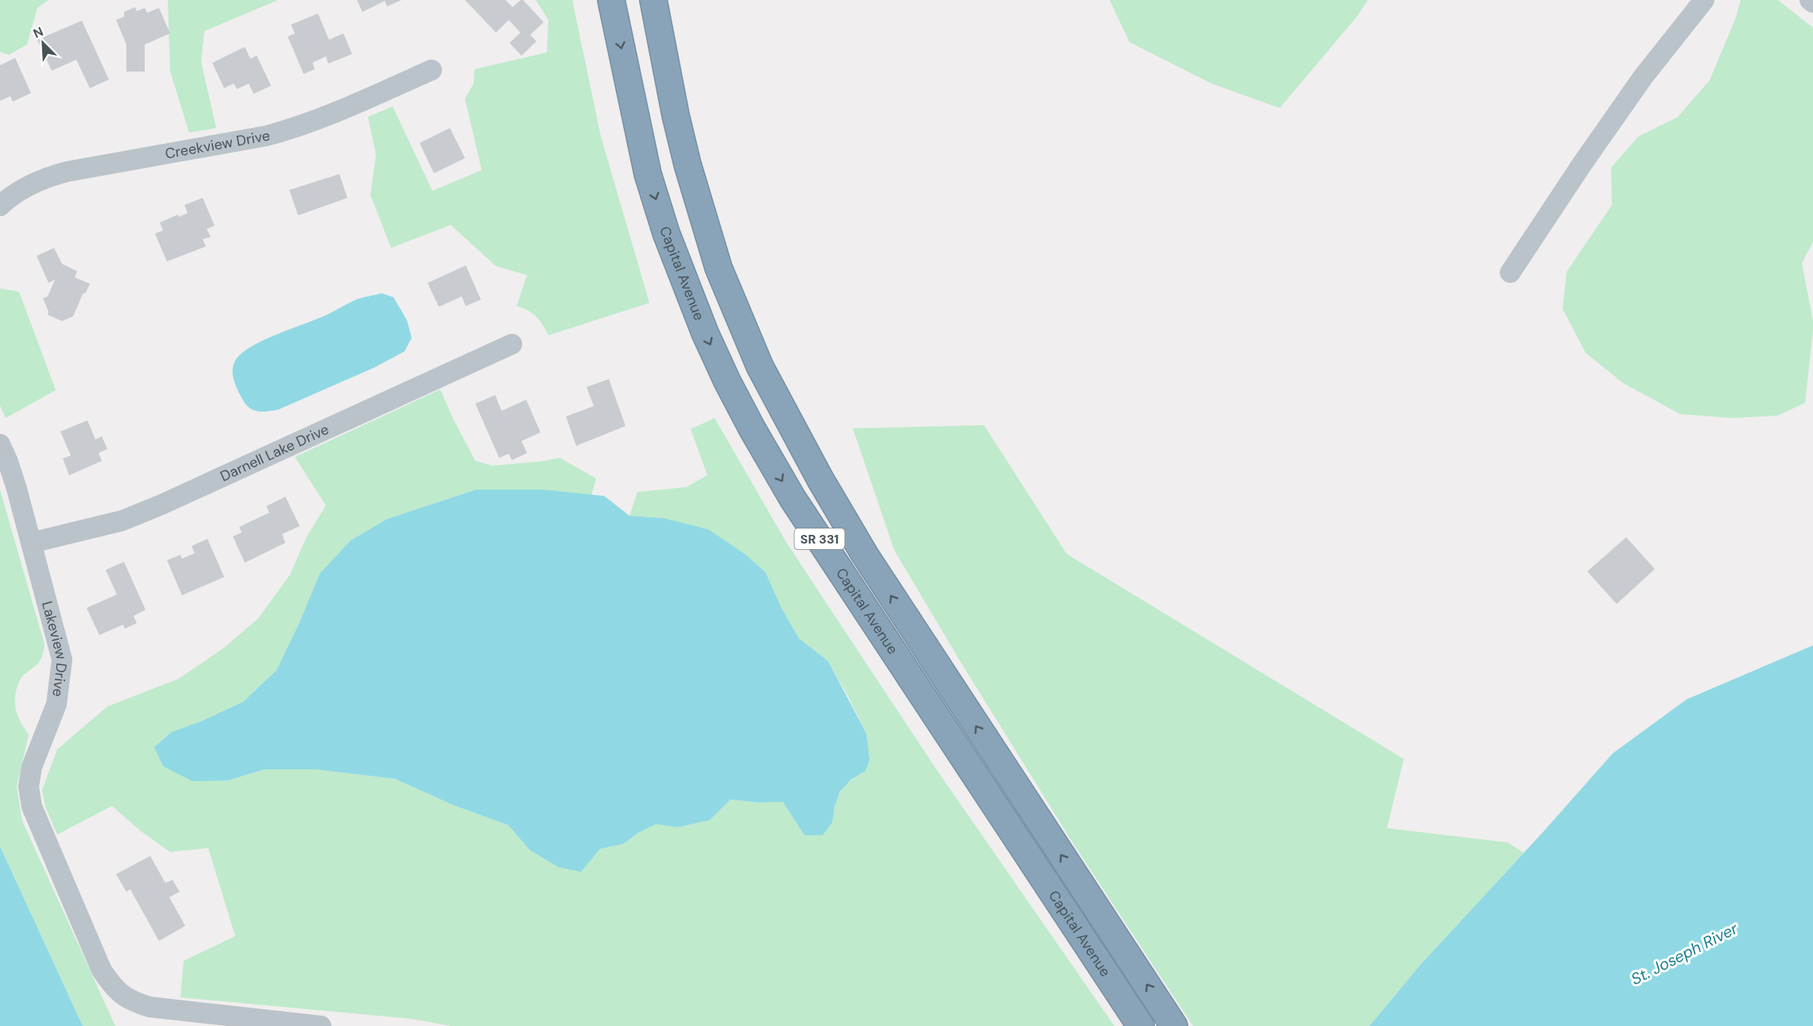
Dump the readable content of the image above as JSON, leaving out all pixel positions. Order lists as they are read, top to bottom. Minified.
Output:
{"streets":{"highway":["Capital Avenue","SR 331"],"street":["Creekview Drive","Darnell Lake Drive","Lakeview Drive"]},"crossings":[["Darnell Lake Drive","Lakeview Drive"]],"water":["St. Joseph River"],"north":"top left"}
